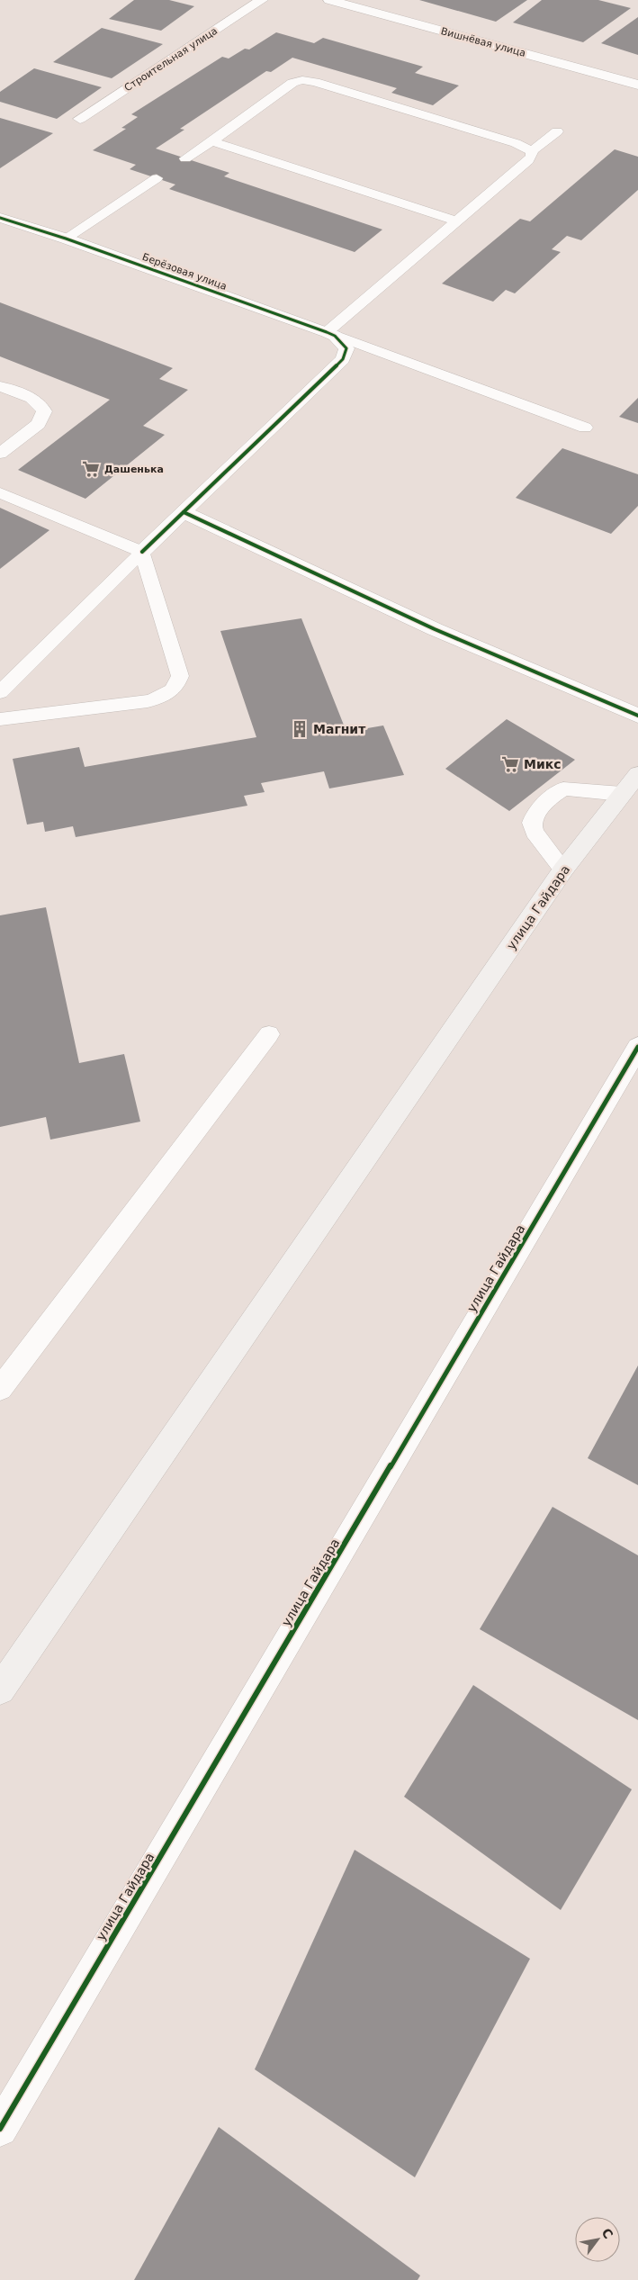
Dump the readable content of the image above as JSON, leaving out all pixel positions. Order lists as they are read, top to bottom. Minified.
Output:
{"streets":{"main road":["улица Гайдара"],"street":["Вишнёвая улица","Строительная улица","Берёзовая улица"]},"places":{"supermarket":["Дашенька","Микс"],"building":["Магнит"]},"north":"top right"}
